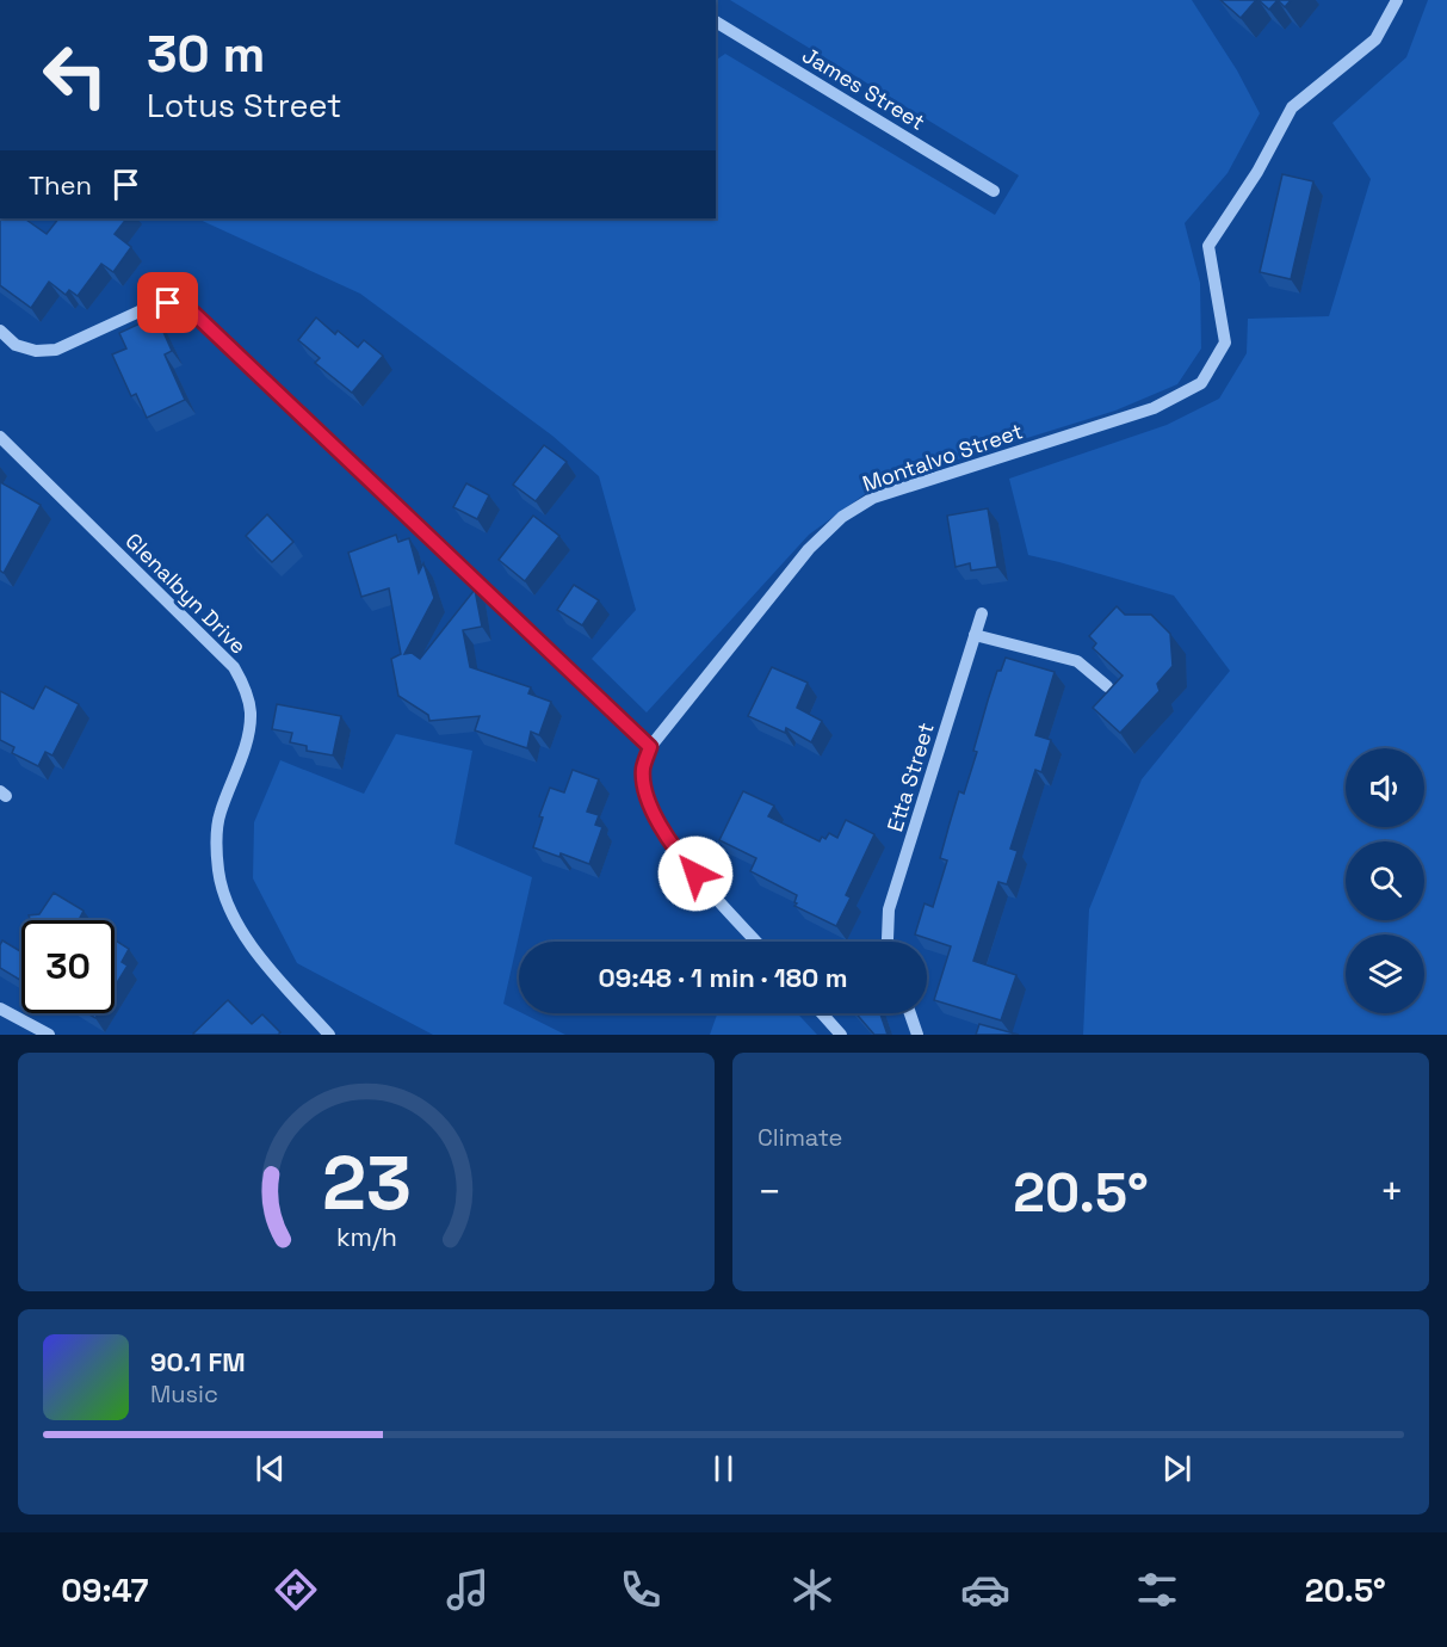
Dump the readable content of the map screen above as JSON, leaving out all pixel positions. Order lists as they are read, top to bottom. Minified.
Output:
{"streets":{"street":["James Street","Montalvo Street","Glenalbyn Drive","Etta Street"]},"page":{"turn":["30 m","Lotus Street"],"then":"Then","limit":"30","trip":"09:48 · 1 min · 180 m","tile":"Climate","heat":["−","20.5°","+"],"song":["90.1 FM","Music"],"tabs":["09:47","20.5°"],"gauge":["23","km/h"]}}
